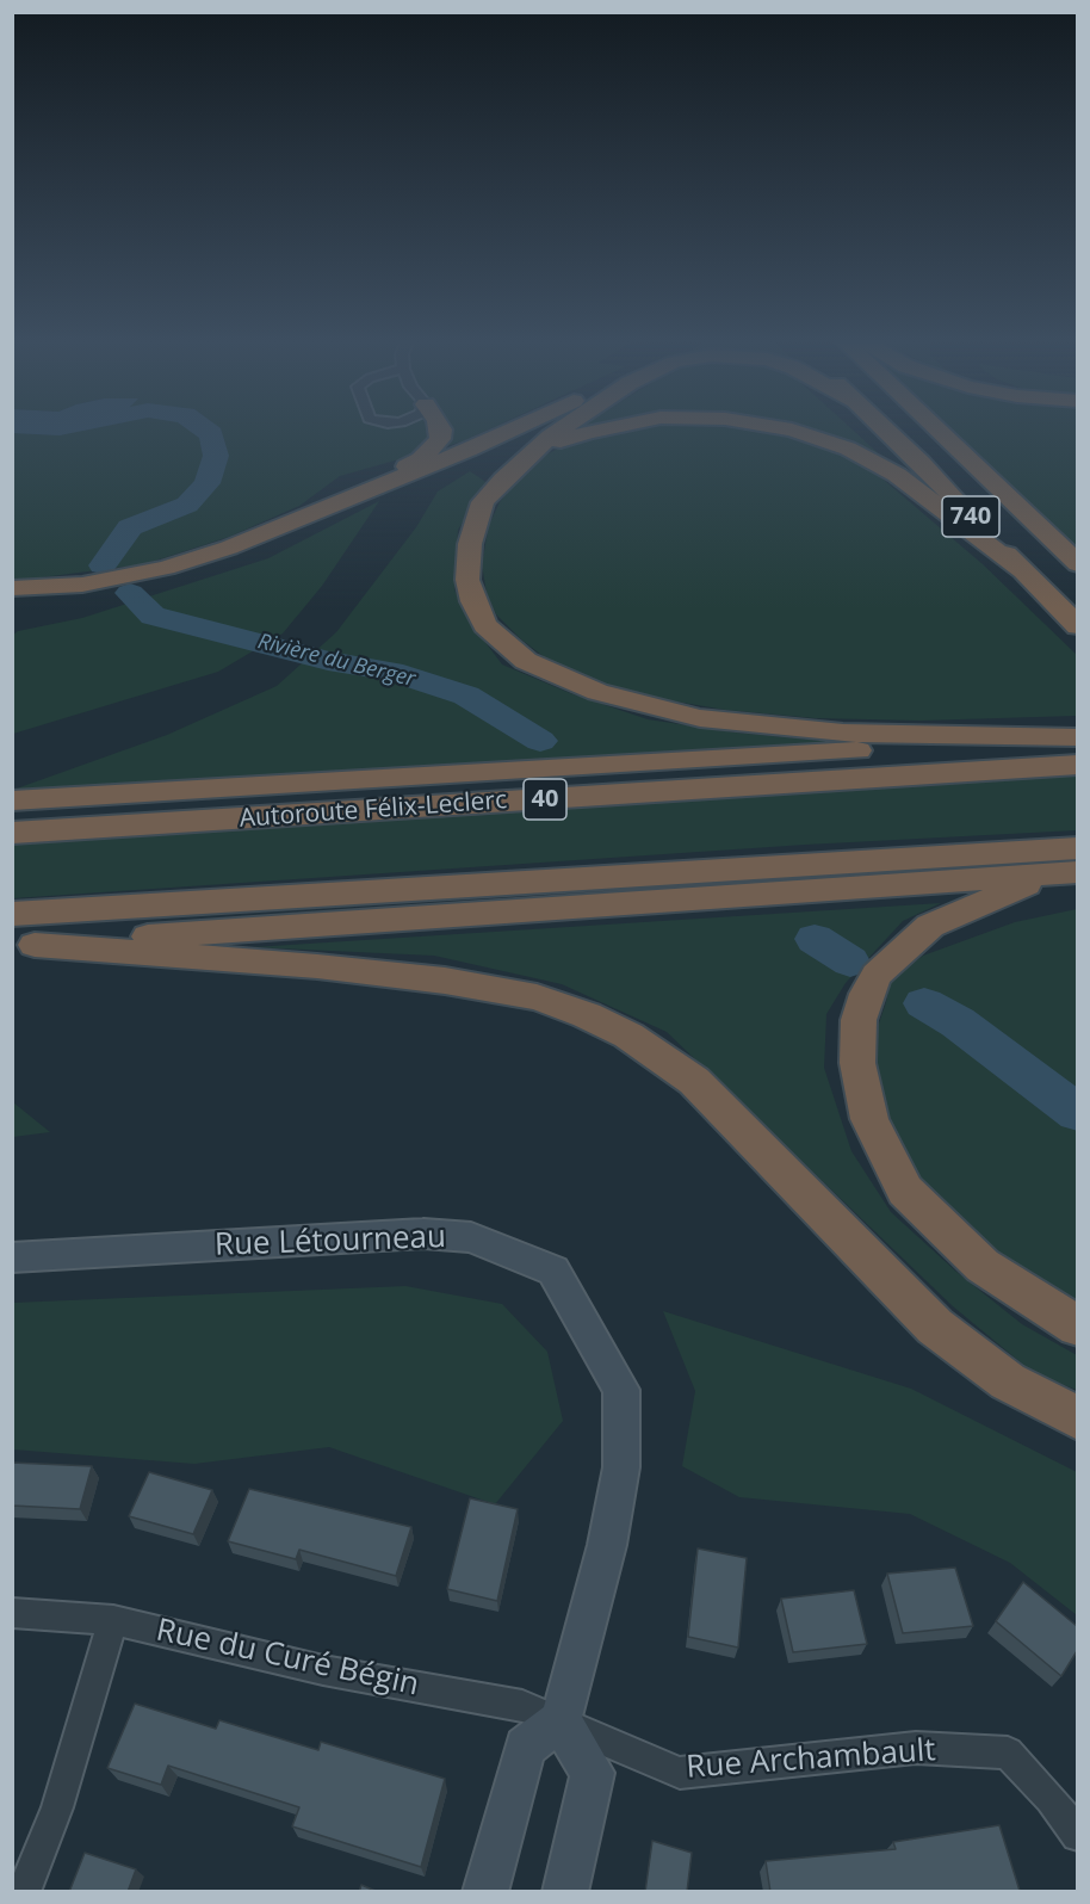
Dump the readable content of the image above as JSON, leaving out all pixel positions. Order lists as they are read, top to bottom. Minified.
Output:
{"streets":{"highway":["740","40","Autoroute Félix-Leclerc"],"street":["Rue Létourneau","Rue du Curé Bégin","Rue Archambault"]},"crossings":[["Rue Létourneau","Rue du Curé Bégin"],["Rue Létourneau","Rue Archambault"],["Rue du Curé Bégin","Rue Archambault"]],"water":["Rivière du Berger"]}
